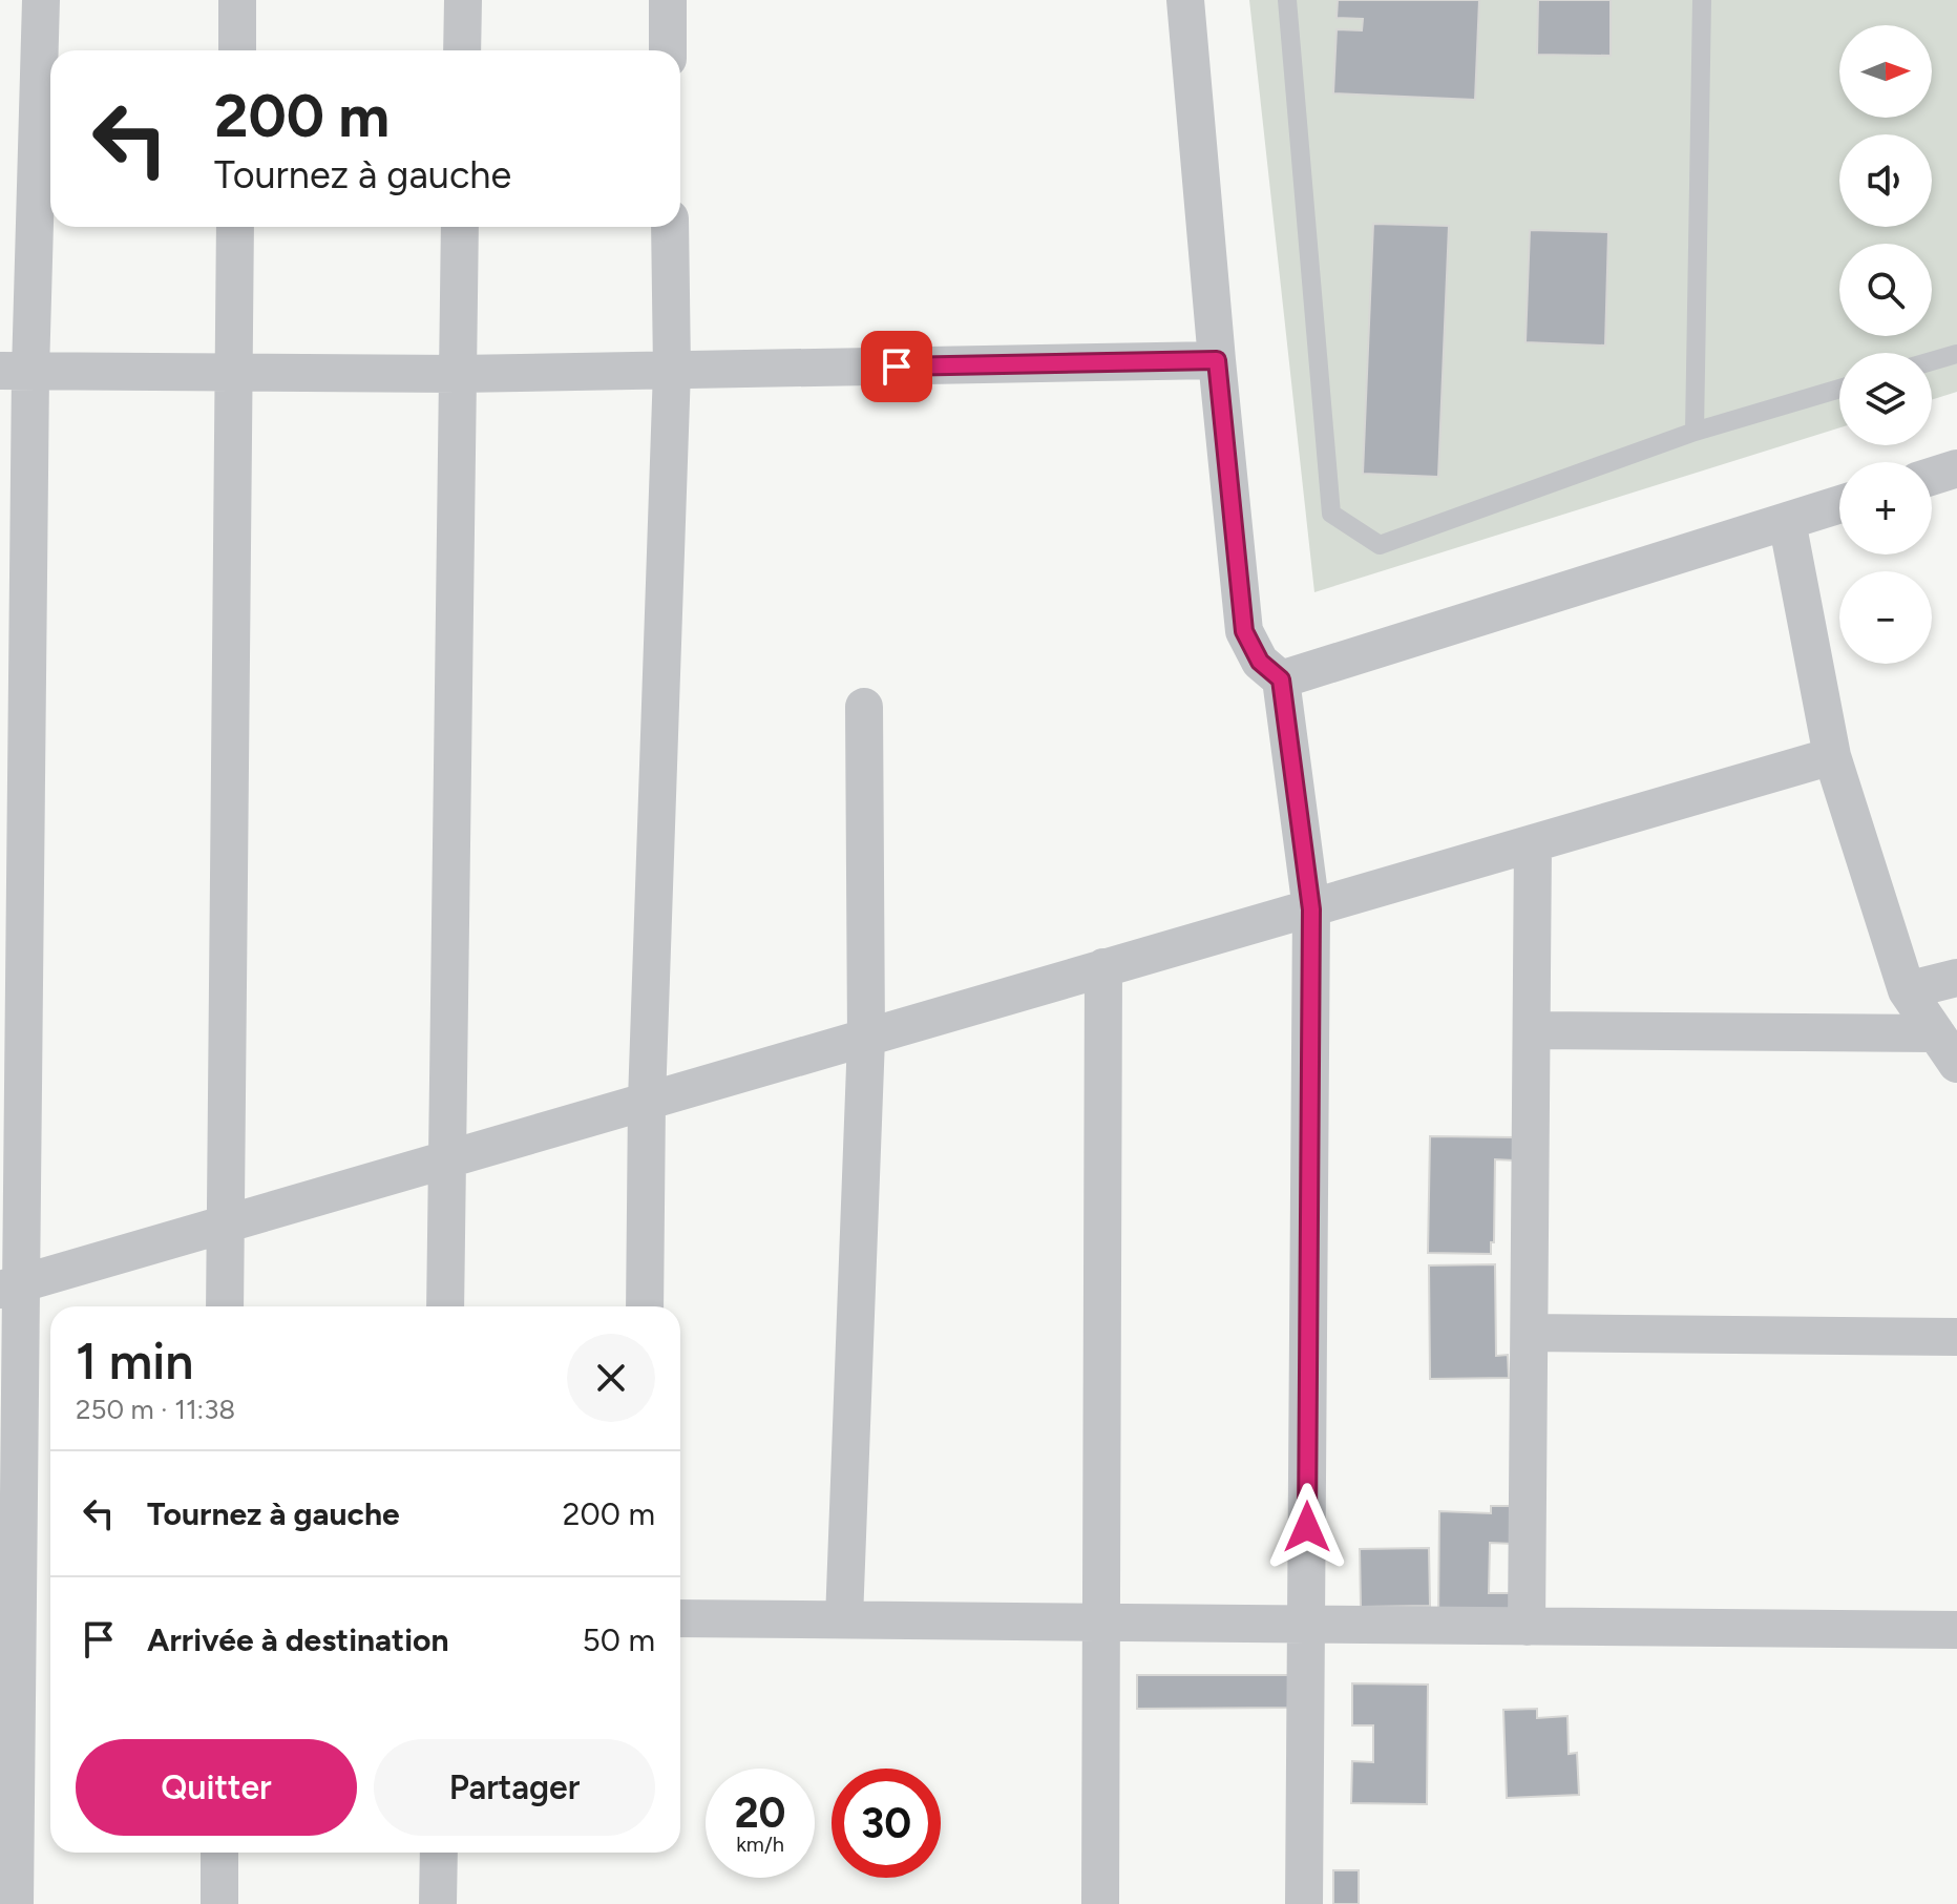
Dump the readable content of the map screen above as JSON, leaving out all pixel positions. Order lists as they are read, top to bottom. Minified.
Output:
{"north":"right","page":{"map_buttons":["+","−"],"turn":["200 m","Tournez à gauche"],"heading":["1 min","250 m · 11:38"],"list":[{"name":"Tournez à gauche","value":"200 m"},{"name":"Arrivée à destination","value":"50 m"}],"buttons":["Quitter","Partager"],"speed":"20 km/h","limit":"30"}}
